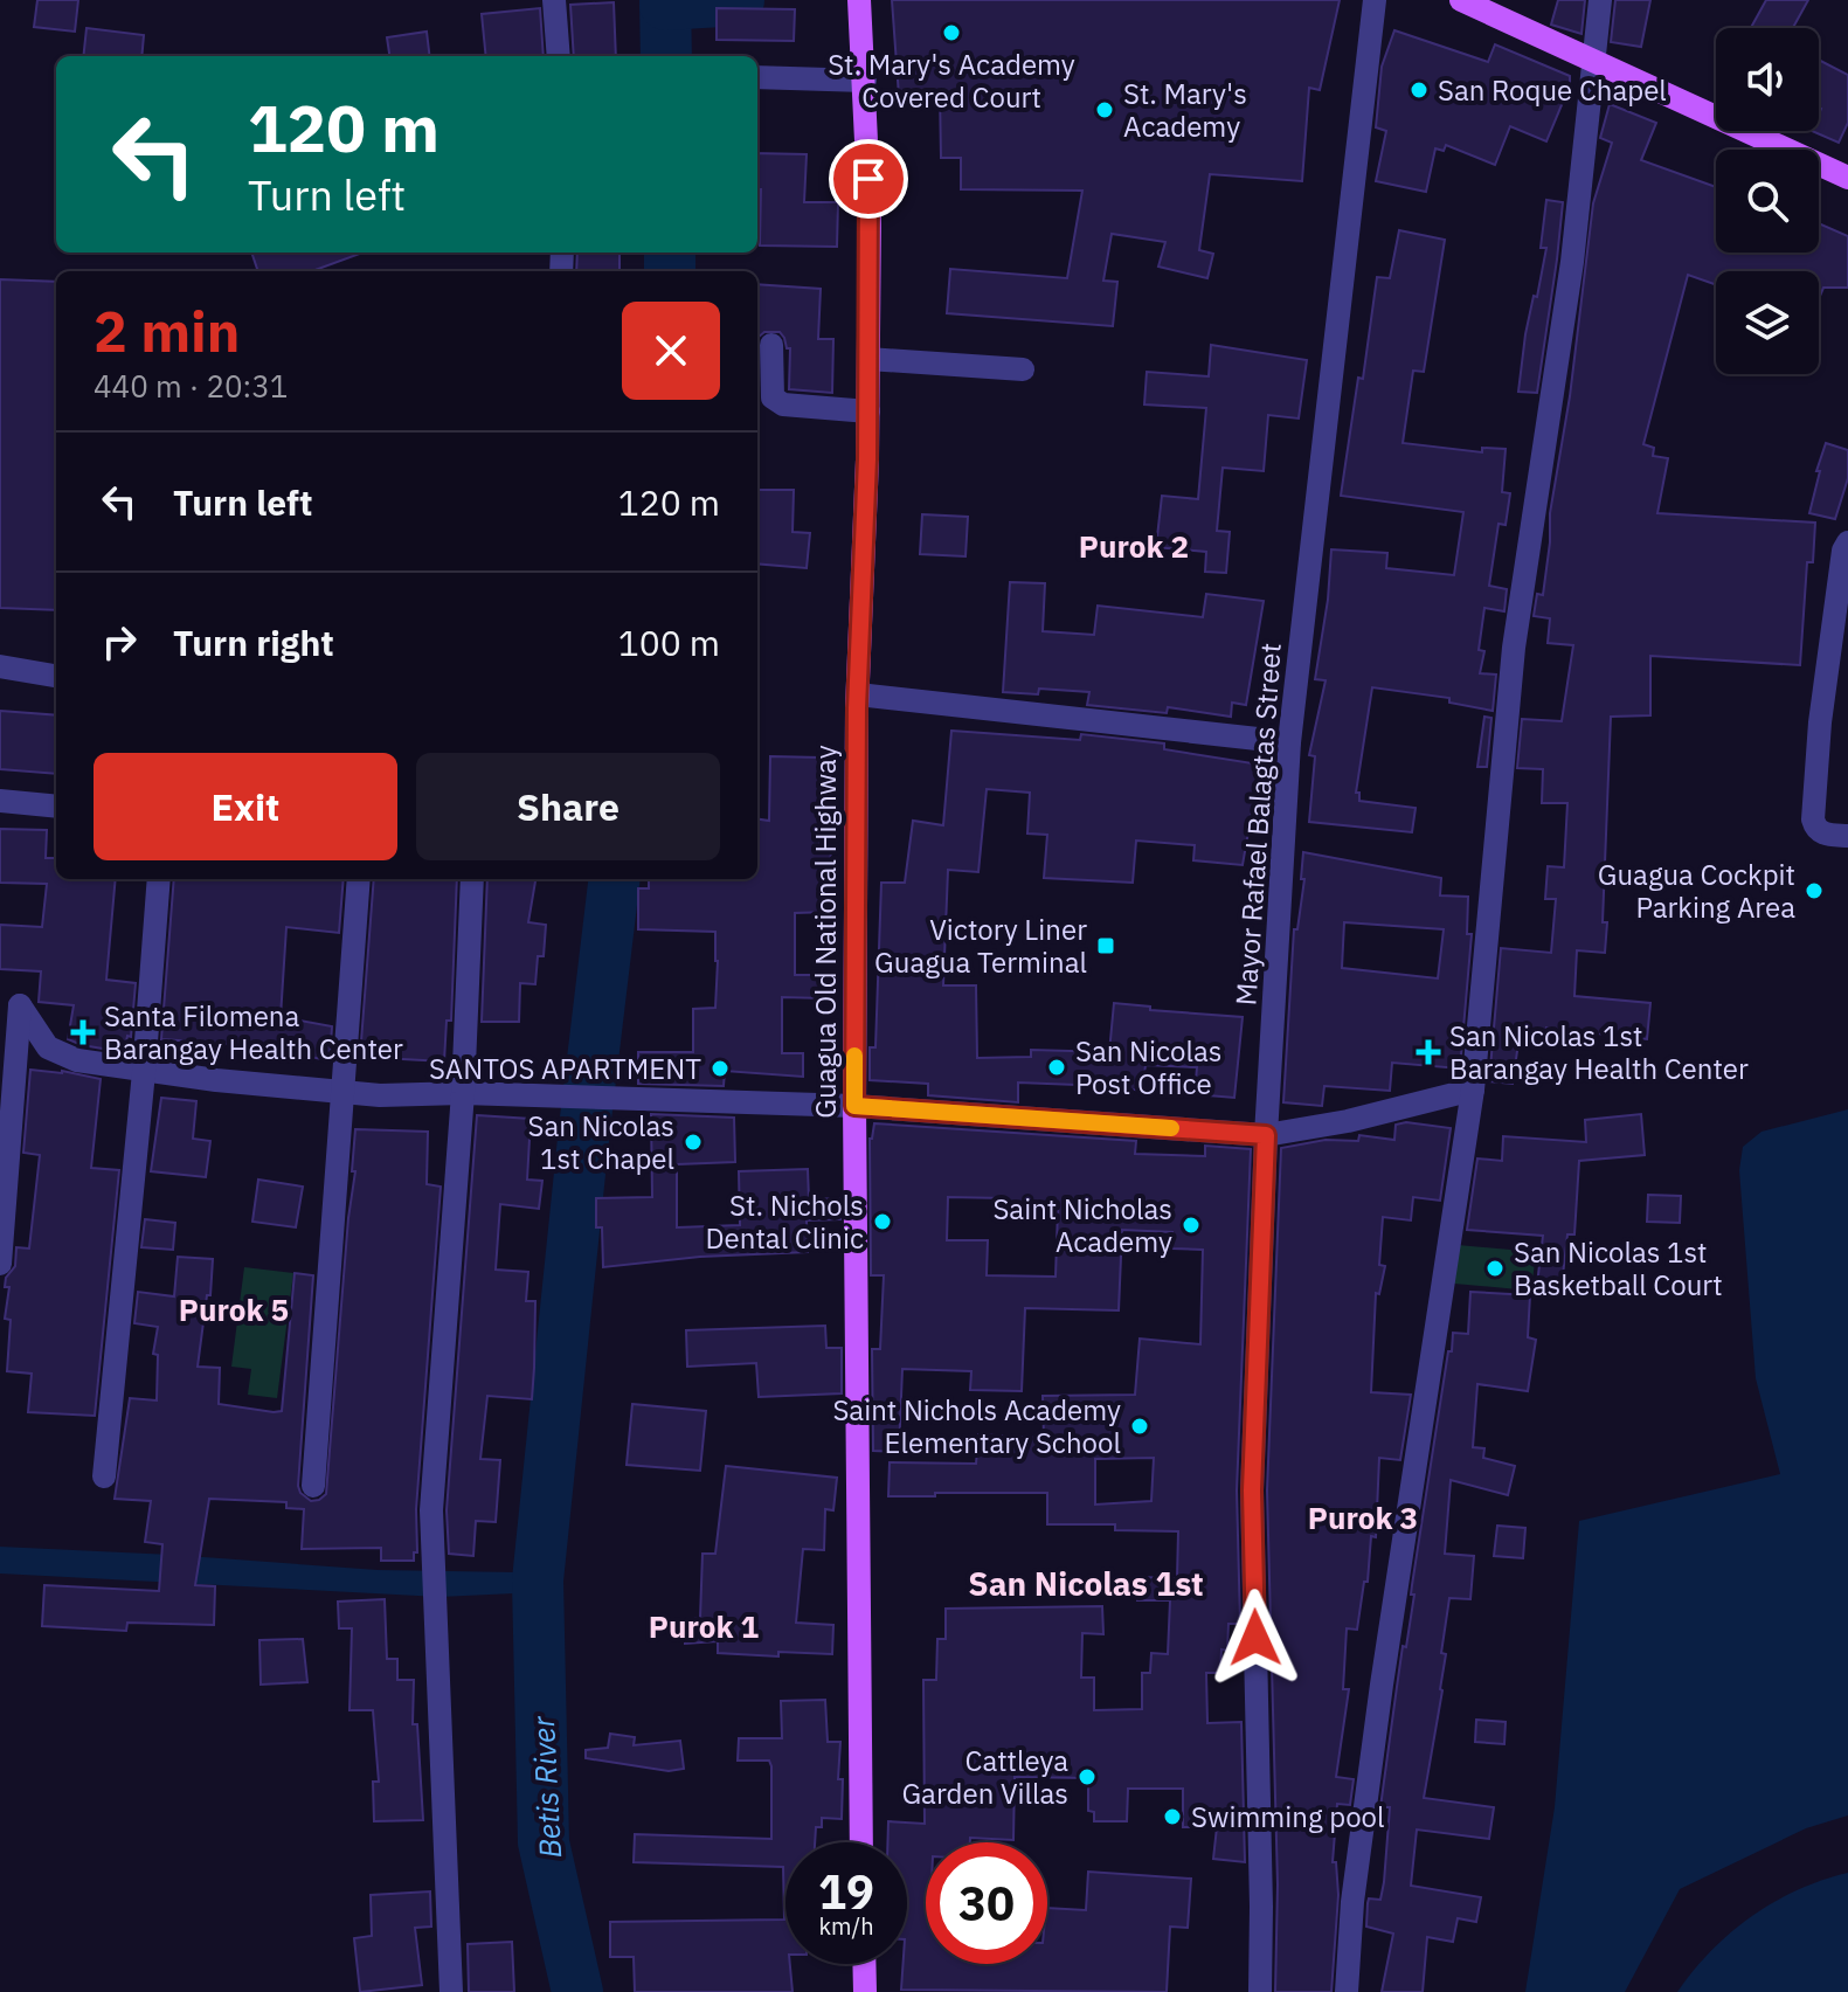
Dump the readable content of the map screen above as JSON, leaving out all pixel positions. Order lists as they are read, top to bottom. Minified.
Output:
{"streets":{"main road":["Guagua Old National Highway"],"street":["Mayor Rafael Balagtas Street"]},"districts":["Purok 2","Purok 5","Purok 3","San Nicolas 1st","Purok 1"],"water":["Betis River"],"places":{"other":["St. Mary's Academy Covered Court","San Roque Chapel","St. Mary's Academy","Guagua Cockpit Parking Area","San Nicolas Post Office","SANTOS APARTMENT","San Nicolas 1st Chapel","St. Nichols Dental Clinic","Saint Nicholas Academy","San Nicolas 1st Basketball Court","Saint Nichols Academy Elementary School","Cattleya Garden Villas","Swimming pool"],"transit":["Victory Liner Guagua Terminal"],"health":["Santa Filomena Barangay Health Center","San Nicolas 1st Barangay Health Center"]},"page":{"turn":["120 m","Turn left"],"heading":["2 min","440 m · 20:31"],"list":[{"name":"Turn left","value":"120 m"},{"name":"Turn right","value":"100 m"}],"buttons":["Exit","Share"],"speed":"19 km/h","limit":"30"}}
